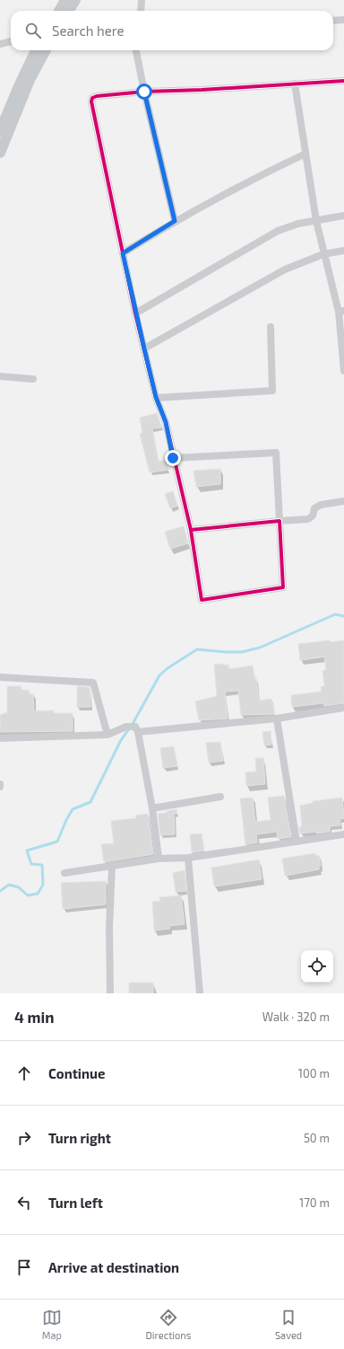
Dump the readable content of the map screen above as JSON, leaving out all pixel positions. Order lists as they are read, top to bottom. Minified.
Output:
{"page":{"search":"Search here","heading":["4 min","Walk · 320 m"],"list":[["Continue","100 m"],["Turn right","50 m"],["Turn left","170 m"],"Arrive at destination"],"nav":["Map","Directions","Saved"]}}
